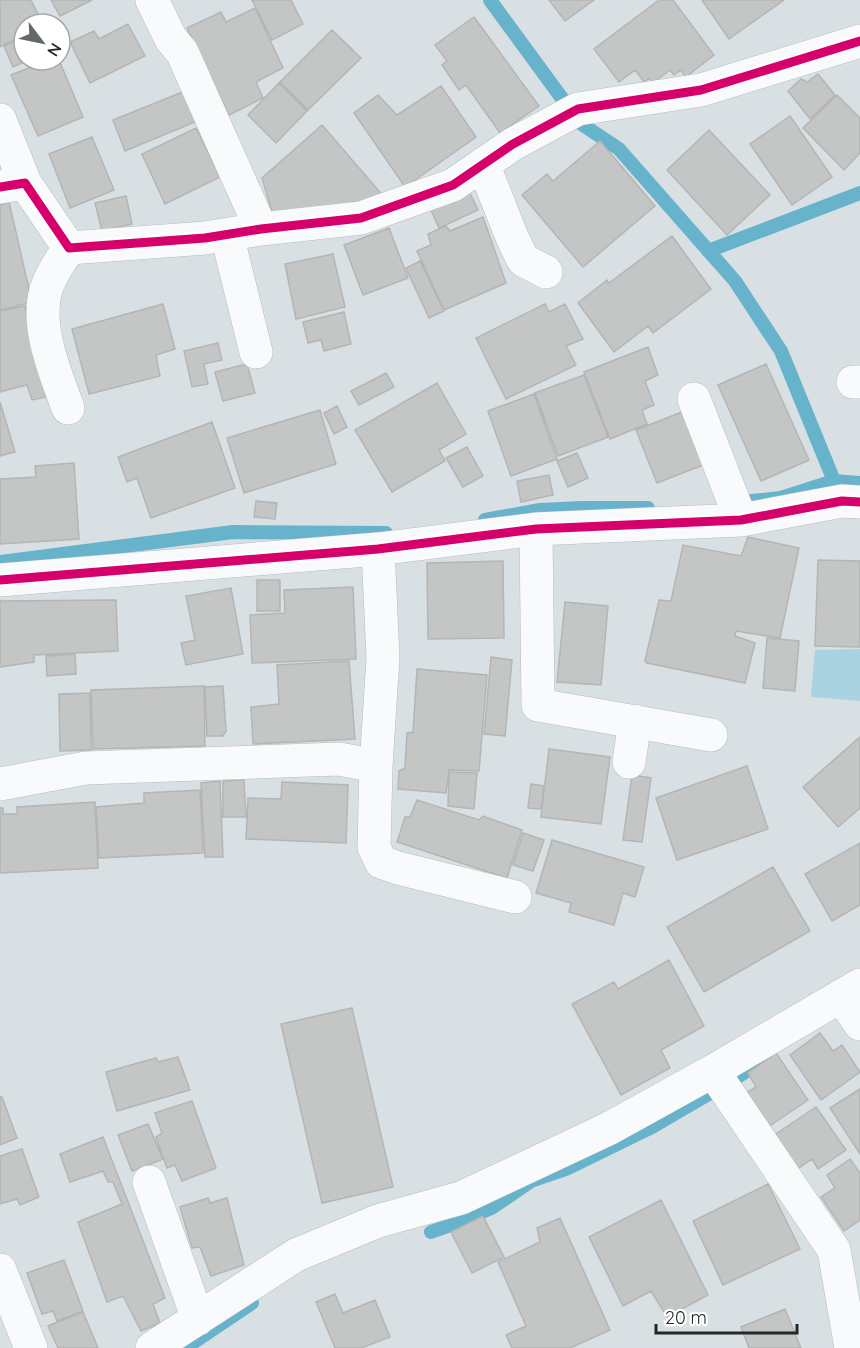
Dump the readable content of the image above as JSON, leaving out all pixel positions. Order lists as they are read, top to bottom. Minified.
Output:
{"scale_bar":"20 m","north":"bottom right"}
